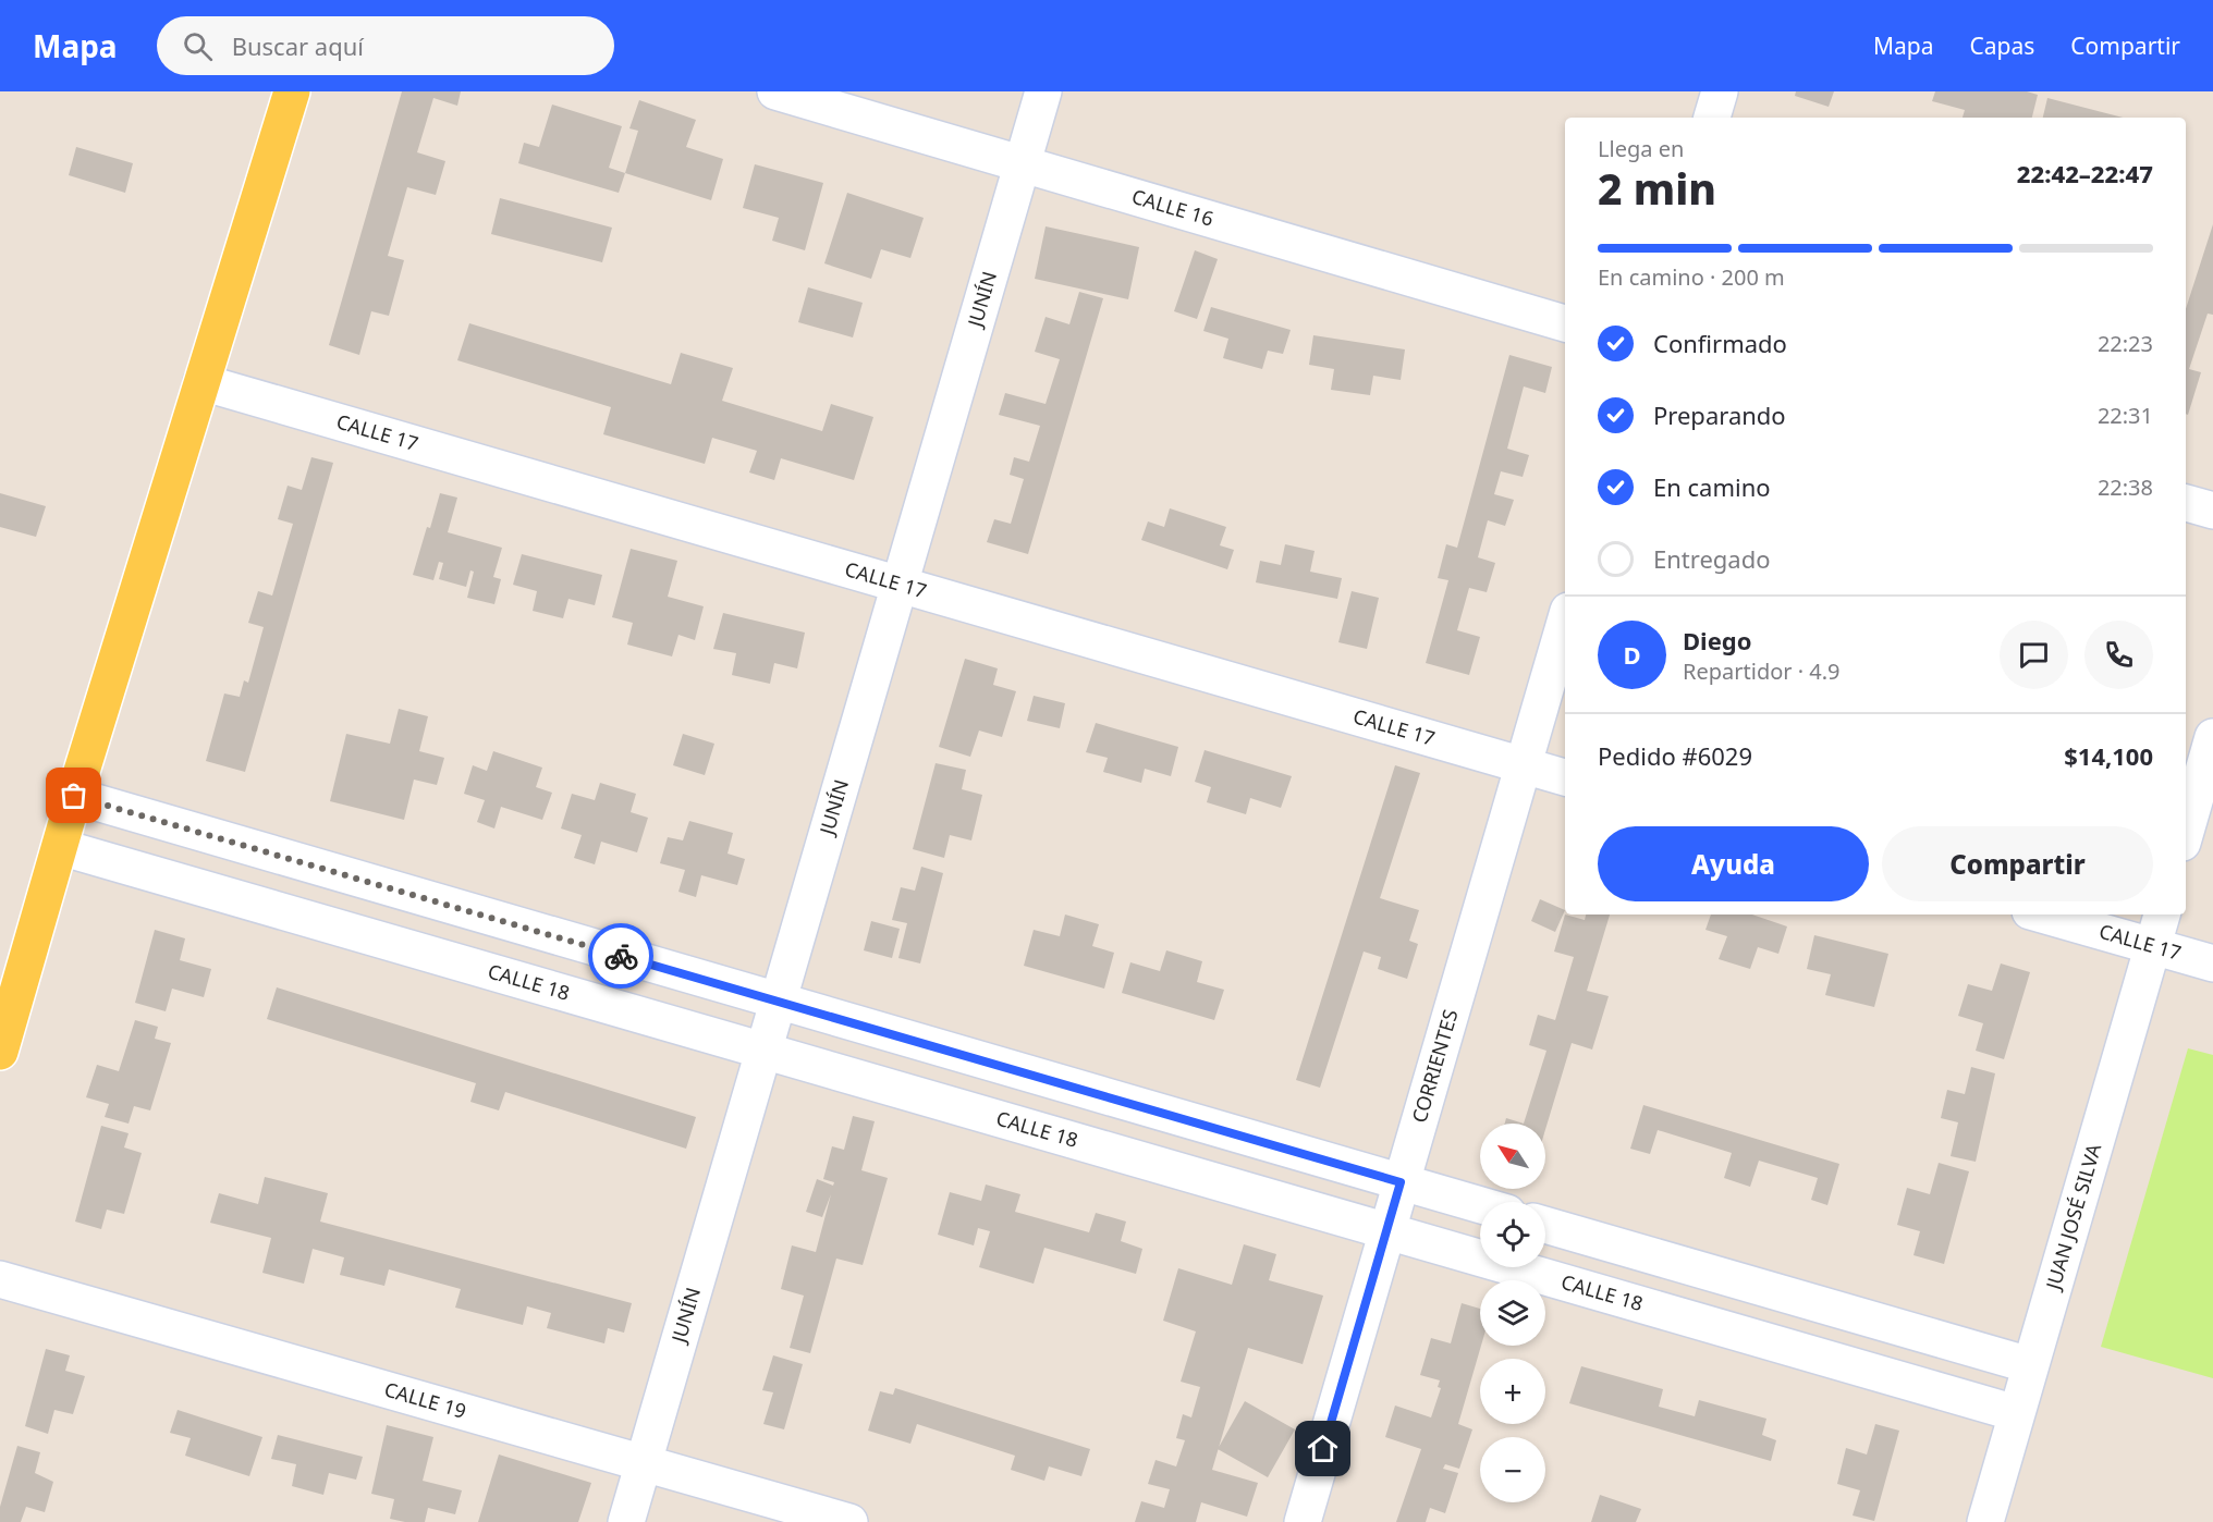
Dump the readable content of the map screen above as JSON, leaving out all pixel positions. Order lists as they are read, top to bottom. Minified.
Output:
{"streets":{"street":["CALLE 16","JUNÍN","CALLE 17","CALLE 18","CORRIENTES","JUAN JOSÉ SILVA","CALLE 19"]},"crossings":[["CALLE 16","JUNÍN"],["JUNÍN","CALLE 17"],["JUNÍN","CALLE 18"],["JUNÍN","CALLE 19"],["CALLE 17","CORRIENTES"],["CALLE 17","JUAN JOSÉ SILVA"],["CALLE 18","CORRIENTES"],["CALLE 18","JUAN JOSÉ SILVA"]],"north":"top left","page":{"header":"Mapa","search":"Buscar aquí","nav":["Mapa","Capas","Compartir"],"heading":["2 min","Llega en","22:42–22:47"],"panel":["Diego","Repartidor · 4.9","Pedido #6029","$14,100"],"bar":"En camino · 200 m","list":[["Confirmado","22:23"],["Preparando","22:31"],["En camino","22:38"],"Entregado"],"round":"D","buttons":["Ayuda","Compartir"],"map_buttons":["+","−"]}}
